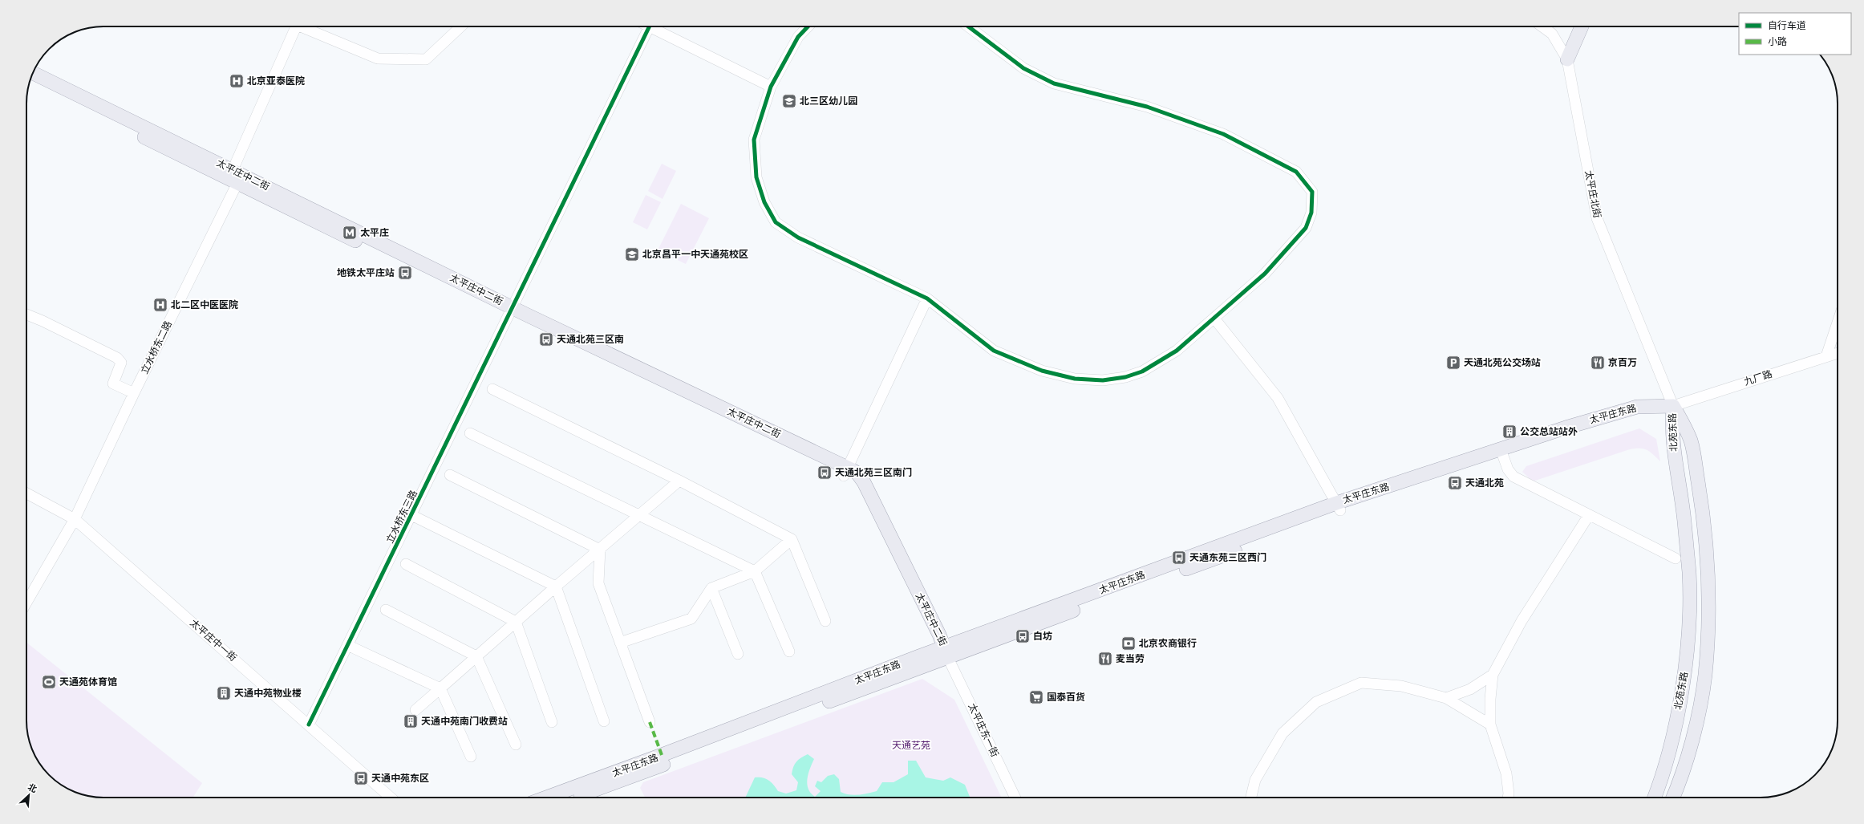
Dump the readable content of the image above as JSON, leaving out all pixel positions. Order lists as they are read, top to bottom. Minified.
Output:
{"streets":{"main road":["太平庄中二街","太平庄东路","北苑东路"],"street":["太平庄北街","立水桥东二路","九厂路","立水桥东三路","太平庄中一街","太平庄东一街"]},"crossings":[["太平庄中二街","立水桥东二路"],["太平庄中二街","太平庄东路"],["太平庄中二街","立水桥东三路"],["太平庄中二街","太平庄东一街"],["太平庄北街","九厂路"],["太平庄北街","太平庄东路"],["太平庄北街","北苑东路"],["立水桥东二路","太平庄中一街"],["九厂路","太平庄东路"],["九厂路","北苑东路"],["太平庄东路","北苑东路"],["太平庄东路","太平庄东一街"],["立水桥东三路","太平庄中一街"]],"parks":["天通艺苑"],"places":{"hospital":["北京亚泰医院","北二区中医医院"],"school or university":["北三区幼儿园","北京昌平一中天通苑校区"],"metro station":["太平庄"],"bus stop":["地铁太平庄站","天通北苑三区南","天通北苑三区南门","天通北苑","天通东苑三区西门","白坊","天通中苑东区"],"parking":["天通北苑公交场站"],"restaurant":["京百万","麦当劳"],"building":["公交总站站外","天通中苑物业楼","天通中苑南门收费站"],"bank":["北京农商银行"],"sports":["天通苑体育馆"],"supermarket":["国泰百货"]},"legend":["自行车道","小路"],"north":"top right"}
